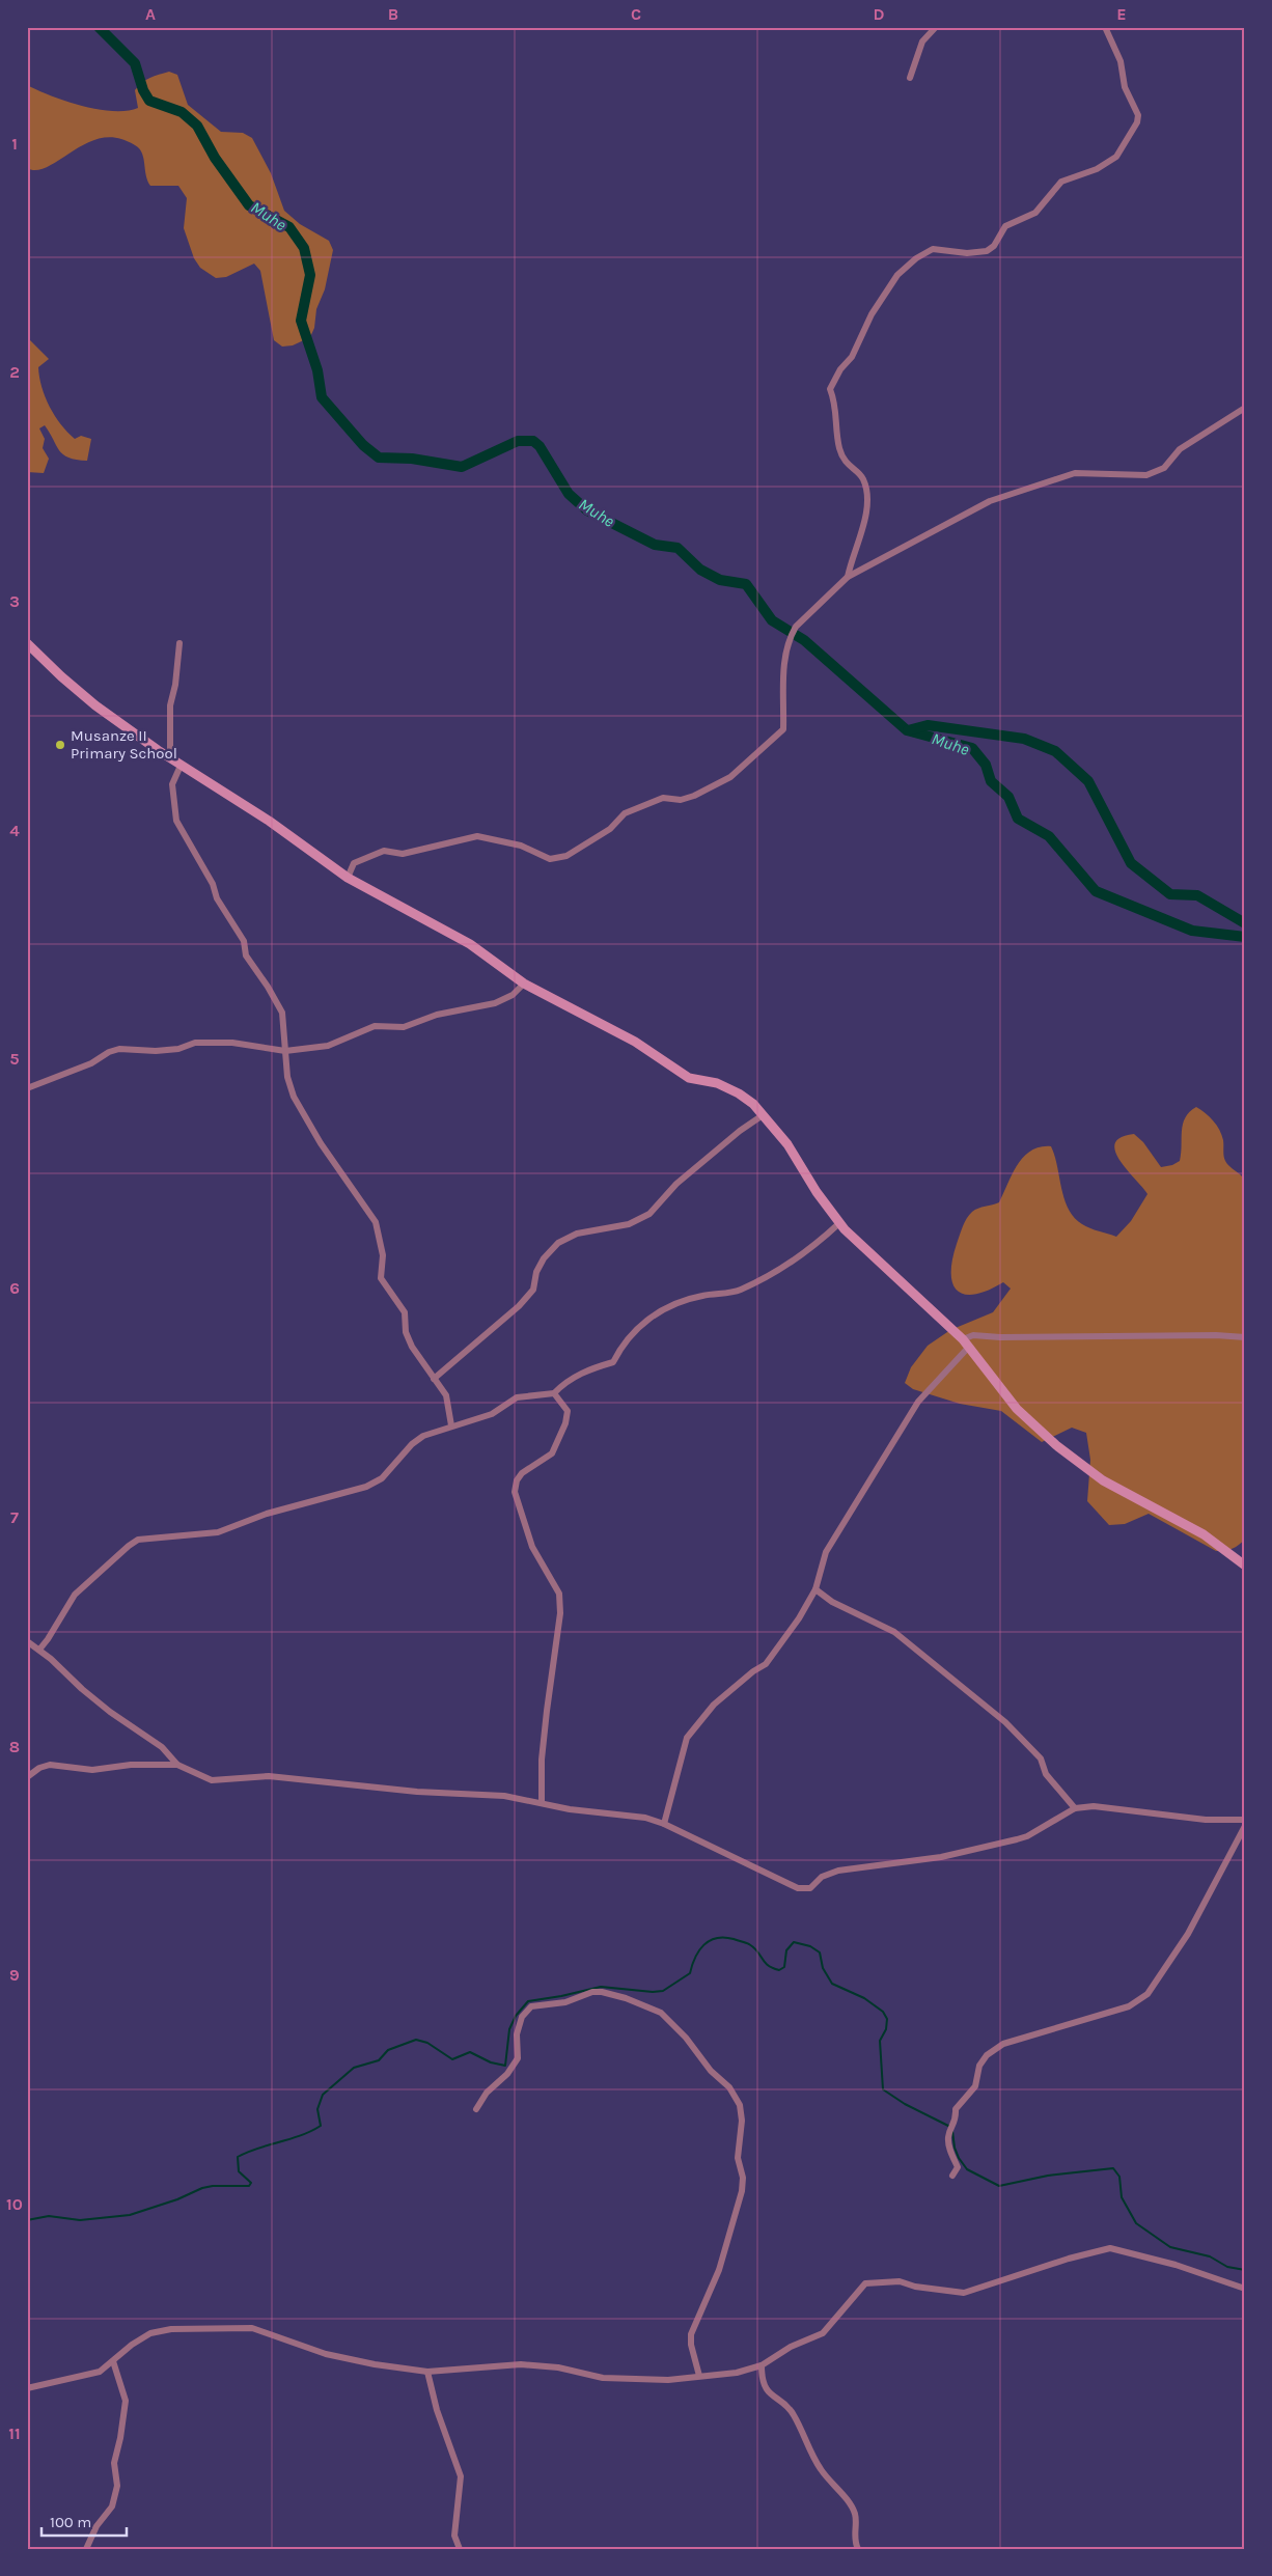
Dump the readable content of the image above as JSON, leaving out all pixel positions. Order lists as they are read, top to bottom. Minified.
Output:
{"water":["Muhe"],"places":["Musanze II Primary School"],"scale_bar":"100 m","grid":{"columns":["A","B","C","D","E"],"rows":["1","2","3","4","5","6","7","8","9","10","11"]}}
